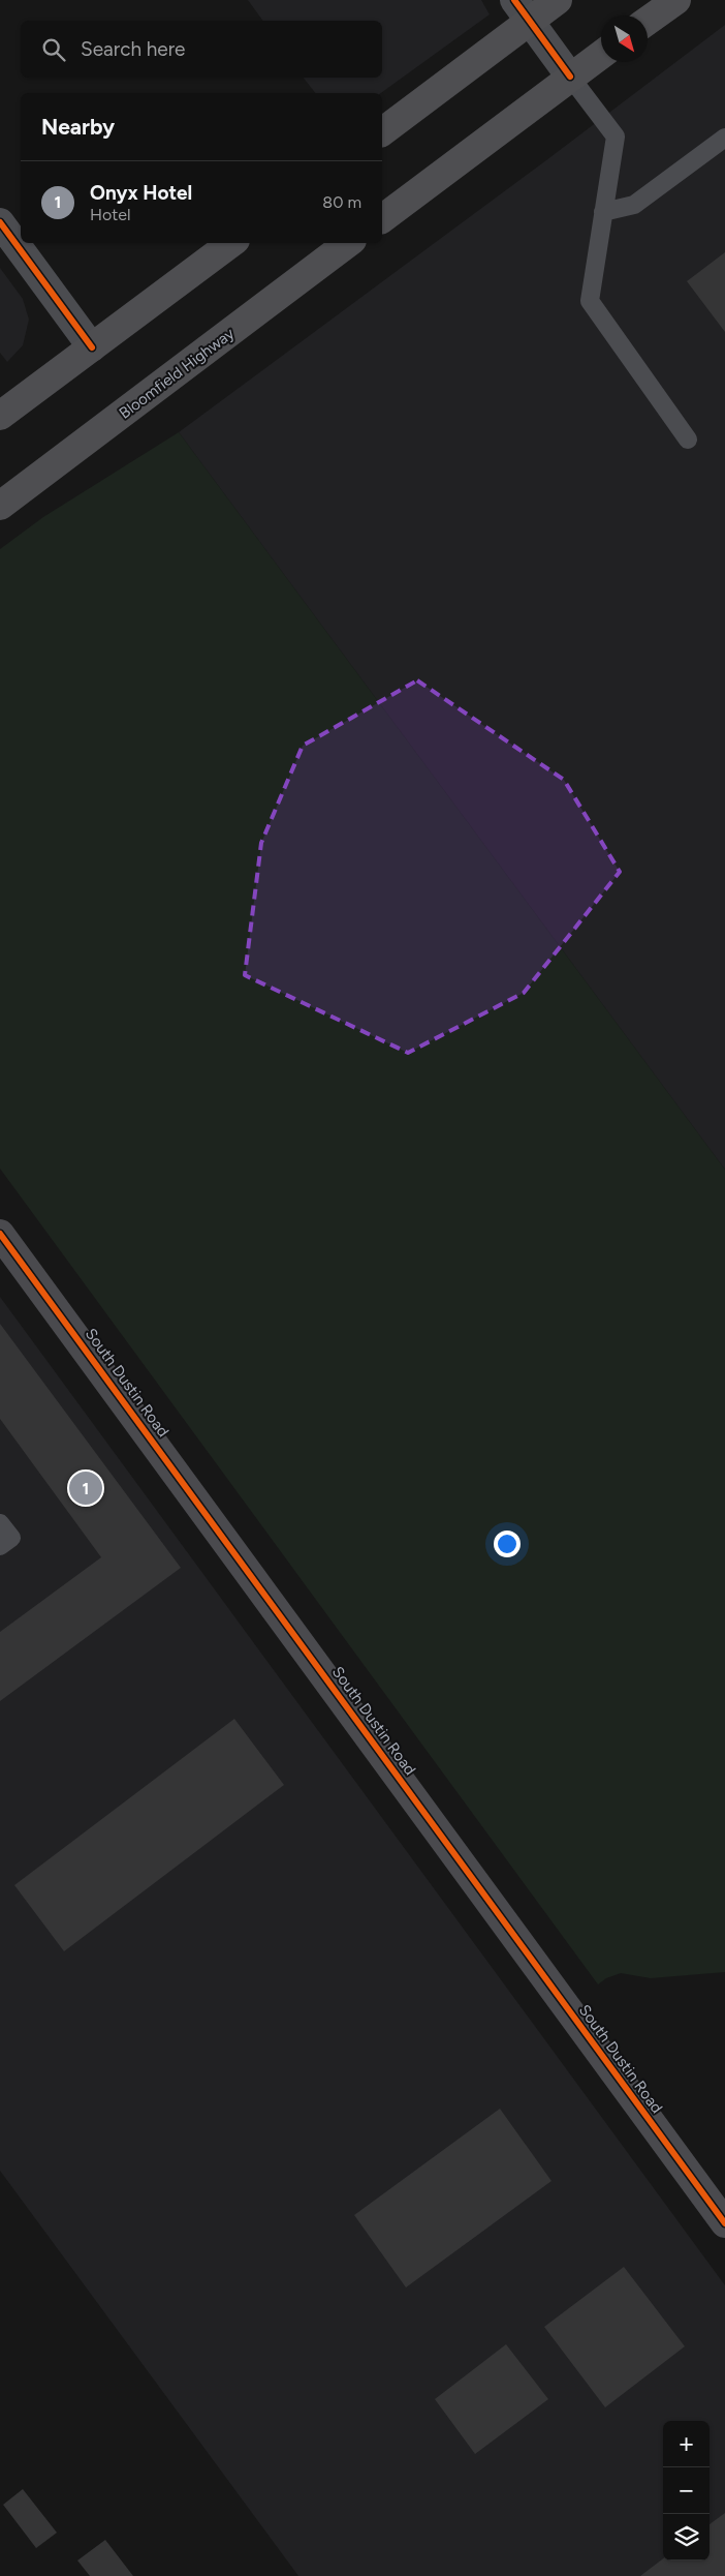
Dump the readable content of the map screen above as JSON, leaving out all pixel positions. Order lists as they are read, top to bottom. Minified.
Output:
{"streets":{"highway":["Bloomfield Highway"],"street":["South Dustin Road"]},"north":"bottom right","page":{"search":"Search here","heading":"Nearby","list":[{"mark":"1","name":"Onyx Hotel","note":"Hotel","value":"80 m"}],"pins":"1","map_buttons":["+","−"]}}
